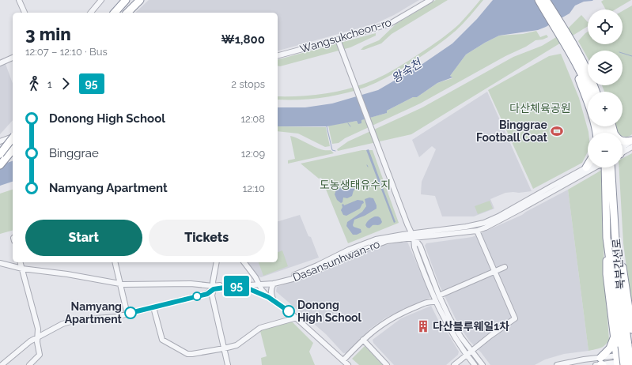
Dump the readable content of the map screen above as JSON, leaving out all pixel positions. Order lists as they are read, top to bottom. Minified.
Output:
{"streets":{"highway":["북부간선로"],"street":["Wangsukcheon-ro","Dasansunhwan-ro"]},"water":["왕숙천"],"parks":["다산체육공원","도농생태유수지"],"places":{"sports":["Binggrae Football Coat"],"other":["Donong High School","Namyang Apartment"],"building":["다산블루웨일1차"]},"lines":["bus line 95"],"page":{"on_map":"95","map_buttons":["+","−"],"heading":["3 min","12:07 – 12:10 · Bus","₩1,800"],"legs":["1","95","2 stops"],"list":[{"name":"Donong High School","value":"12:08"},{"name":"Binggrae","value":"12:09"},{"name":"Namyang Apartment","value":"12:10"}],"buttons":["Start","Tickets"]}}
